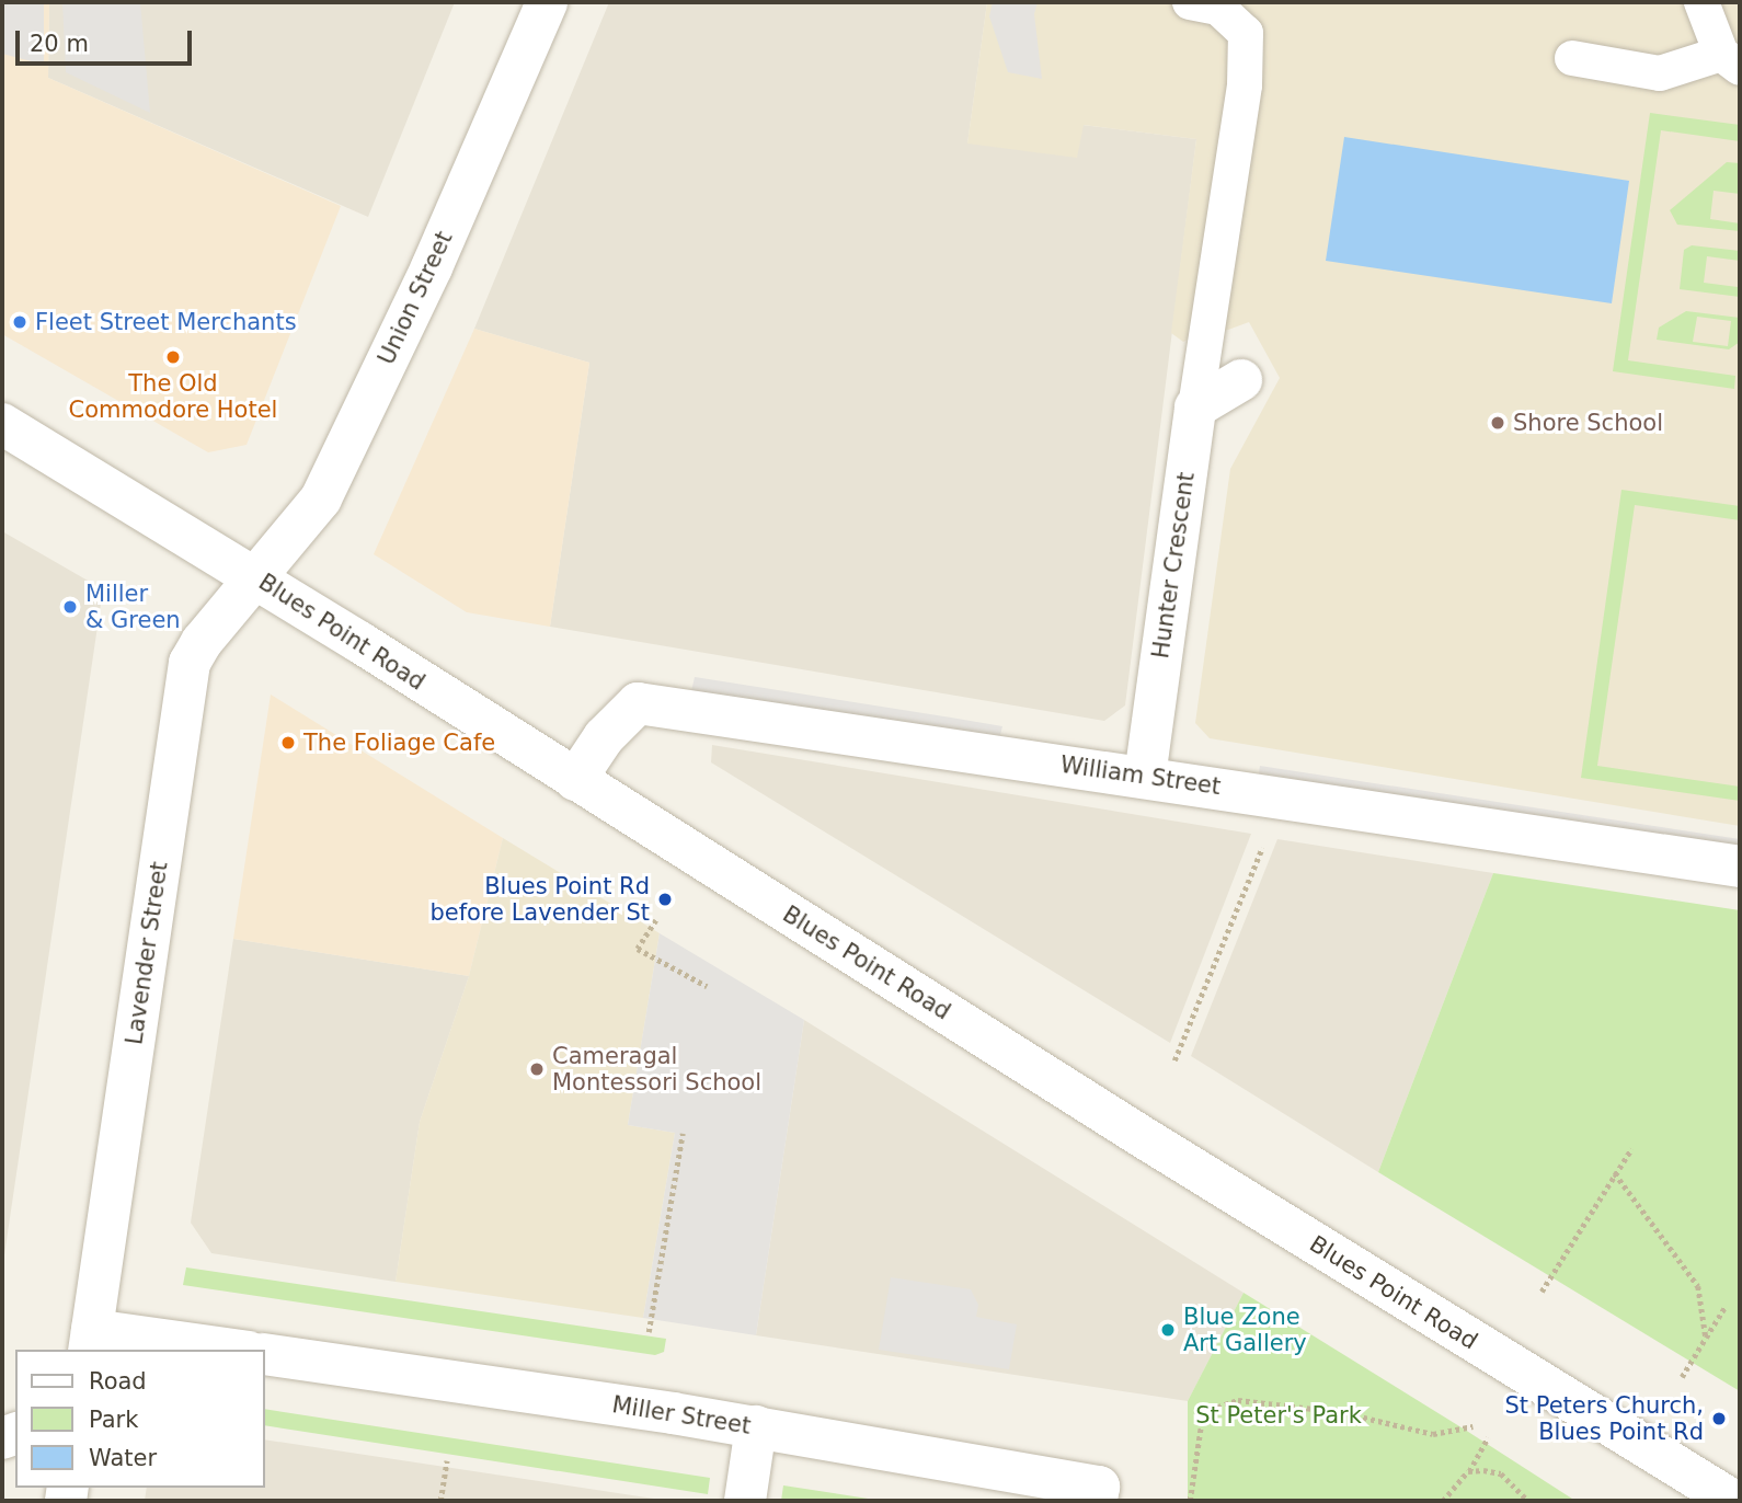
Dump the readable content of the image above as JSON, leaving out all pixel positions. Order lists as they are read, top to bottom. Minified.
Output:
{"streets":{"street":["Union Street","Hunter Crescent","Blues Point Road","William Street","Lavender Street","Miller Street"]},"crossings":[["Union Street","Blues Point Road"],["Union Street","Lavender Street"],["Hunter Crescent","William Street"],["Blues Point Road","William Street"],["Blues Point Road","Lavender Street"]],"parks":["St Peter's Park"],"places":["Fleet Street Merchants","The Old Commodore Hotel","Shore School","Miller & Green","The Foliage Cafe","Blues Point Rd before Lavender St","Cameragal Montessori School","Blue Zone Art Gallery","St Peters Church, Blues Point Rd"],"legend":["Road","Park","Water"],"scale_bar":"20 m"}
